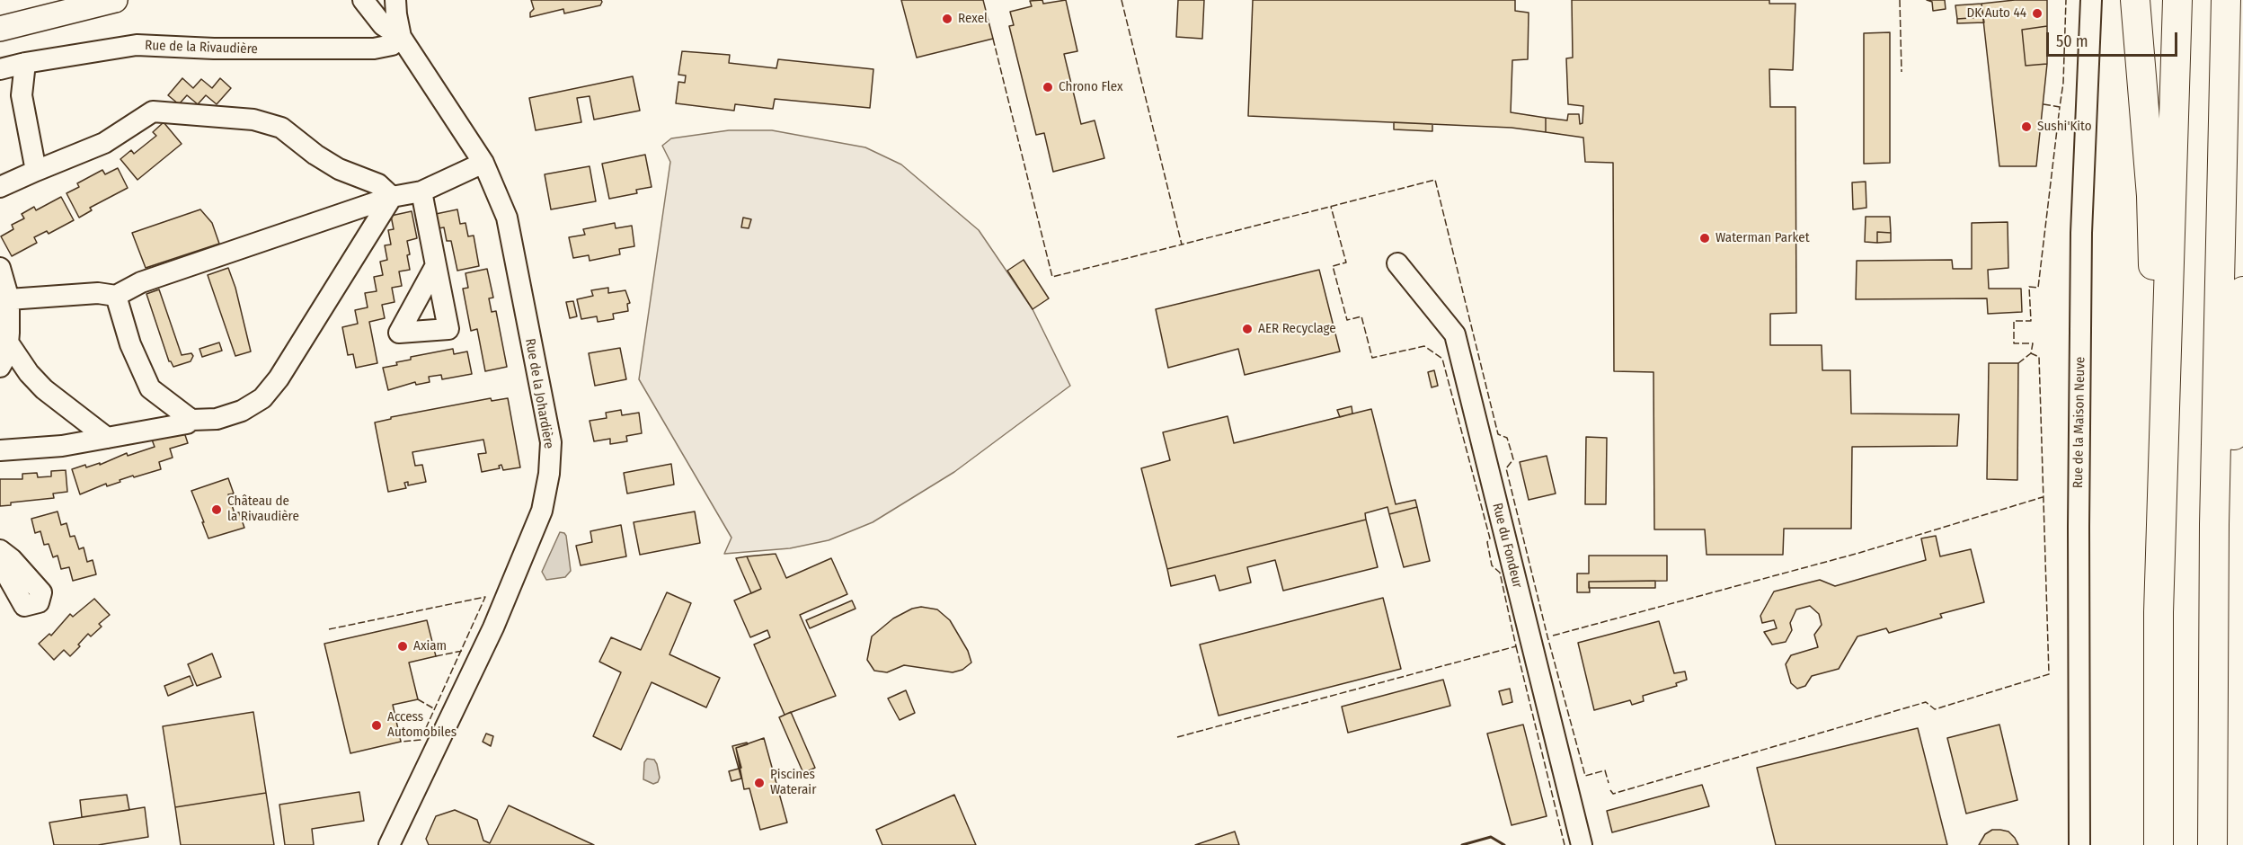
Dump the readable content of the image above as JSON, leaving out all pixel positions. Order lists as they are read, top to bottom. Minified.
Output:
{"streets":{"street":["Rue de la Rivaudière","Rue de la Johardière","Rue de la Maison Neuve","Rue du Fondeur"]},"crossings":[["Rue de la Rivaudière","Rue de la Johardière"]],"places":["DK Auto 44","Rexel","Chrono Flex","Sushi'Kito","Waterman Parket","AER Recyclage","Château de la Rivaudière","Axiam","Access Automobiles","Piscines Waterair"],"scale_bar":"50 m"}
